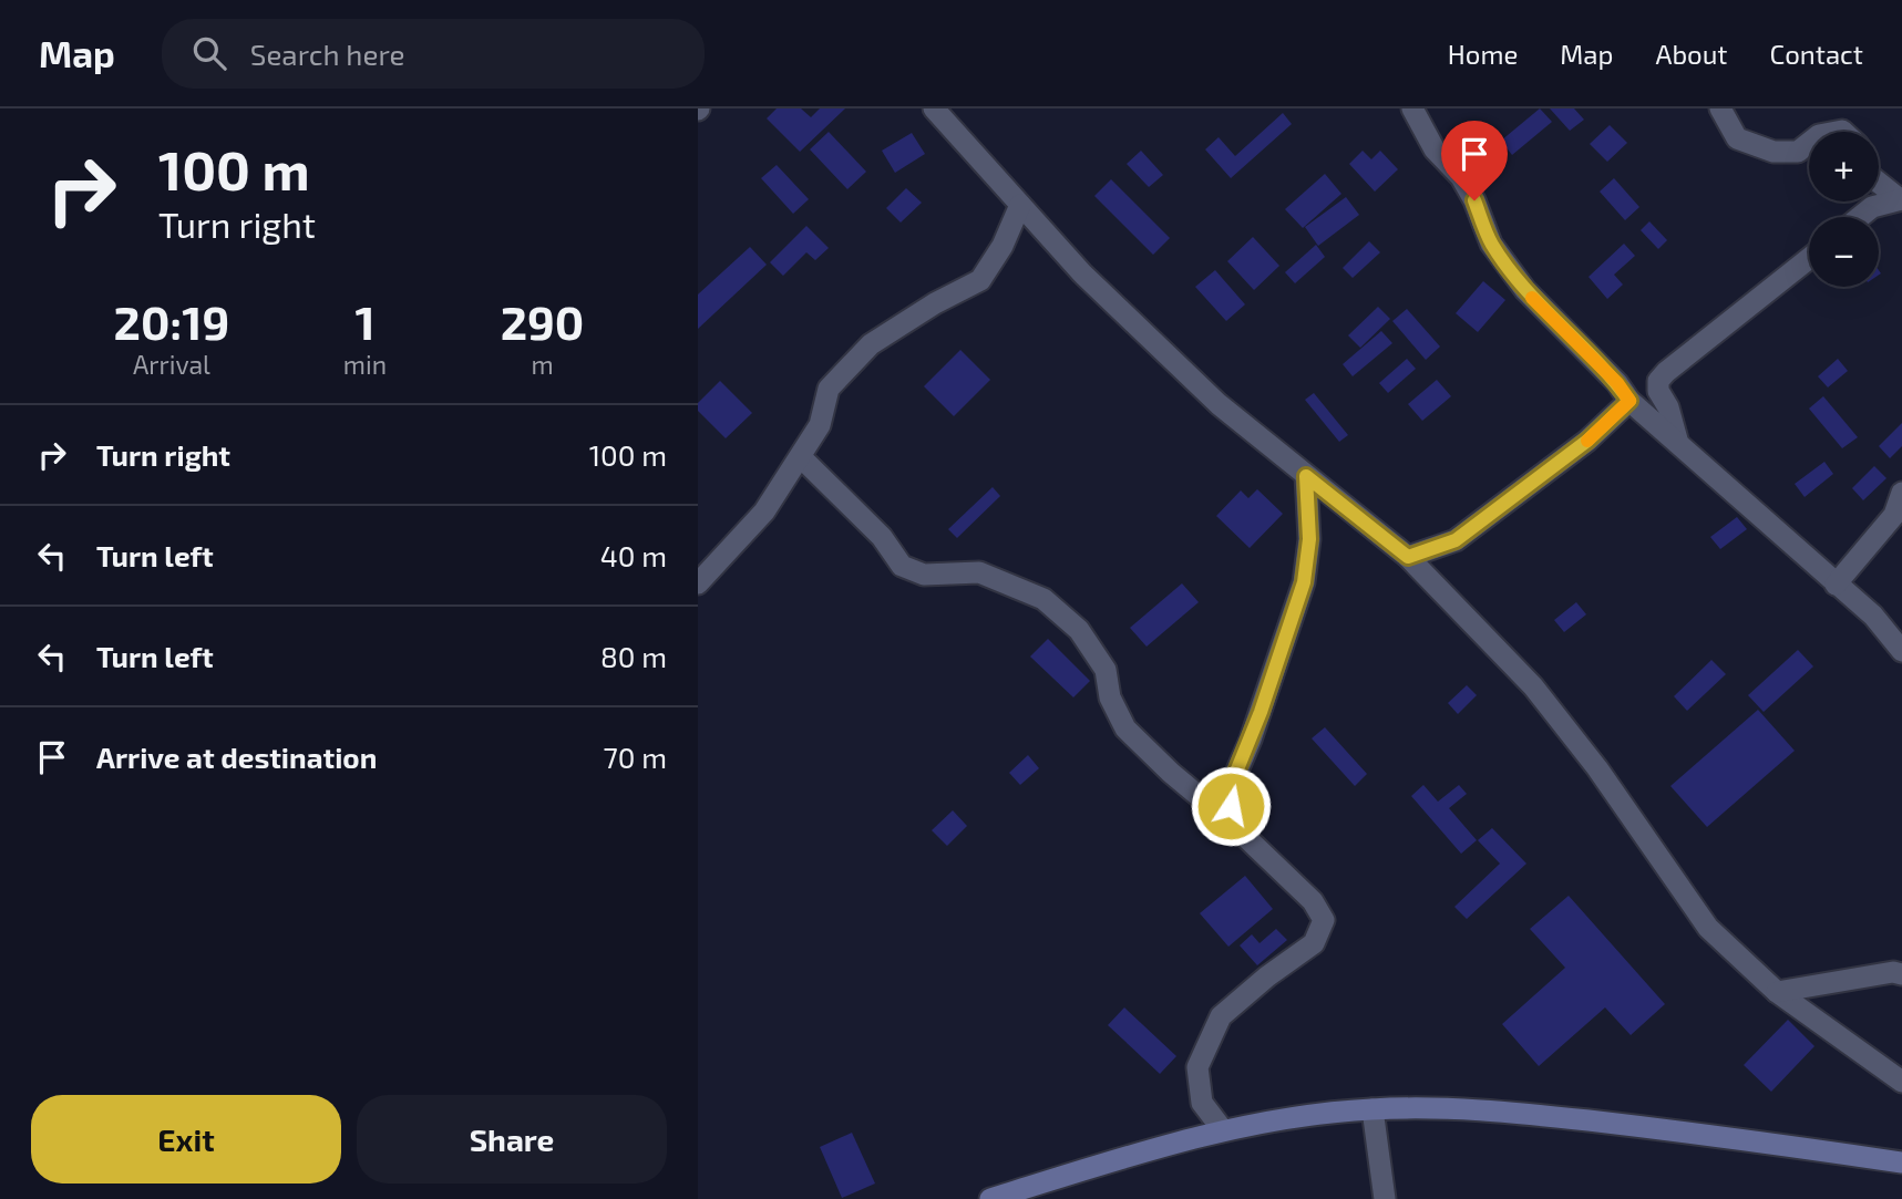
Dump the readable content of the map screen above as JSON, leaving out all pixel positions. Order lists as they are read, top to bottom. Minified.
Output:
{"page":{"header":"Map","search":"Search here","nav":["Home","Map","About","Contact"],"turn":["100 m","Turn right"],"map_buttons":["+","−"],"eta":["20:19","Arrival","1","min","290","m"],"list":[{"name":"Turn right","value":"100 m"},{"name":"Turn left","value":"40 m"},{"name":"Turn left","value":"80 m"},{"name":"Arrive at destination","value":"70 m"}],"buttons":["Exit","Share"]}}
